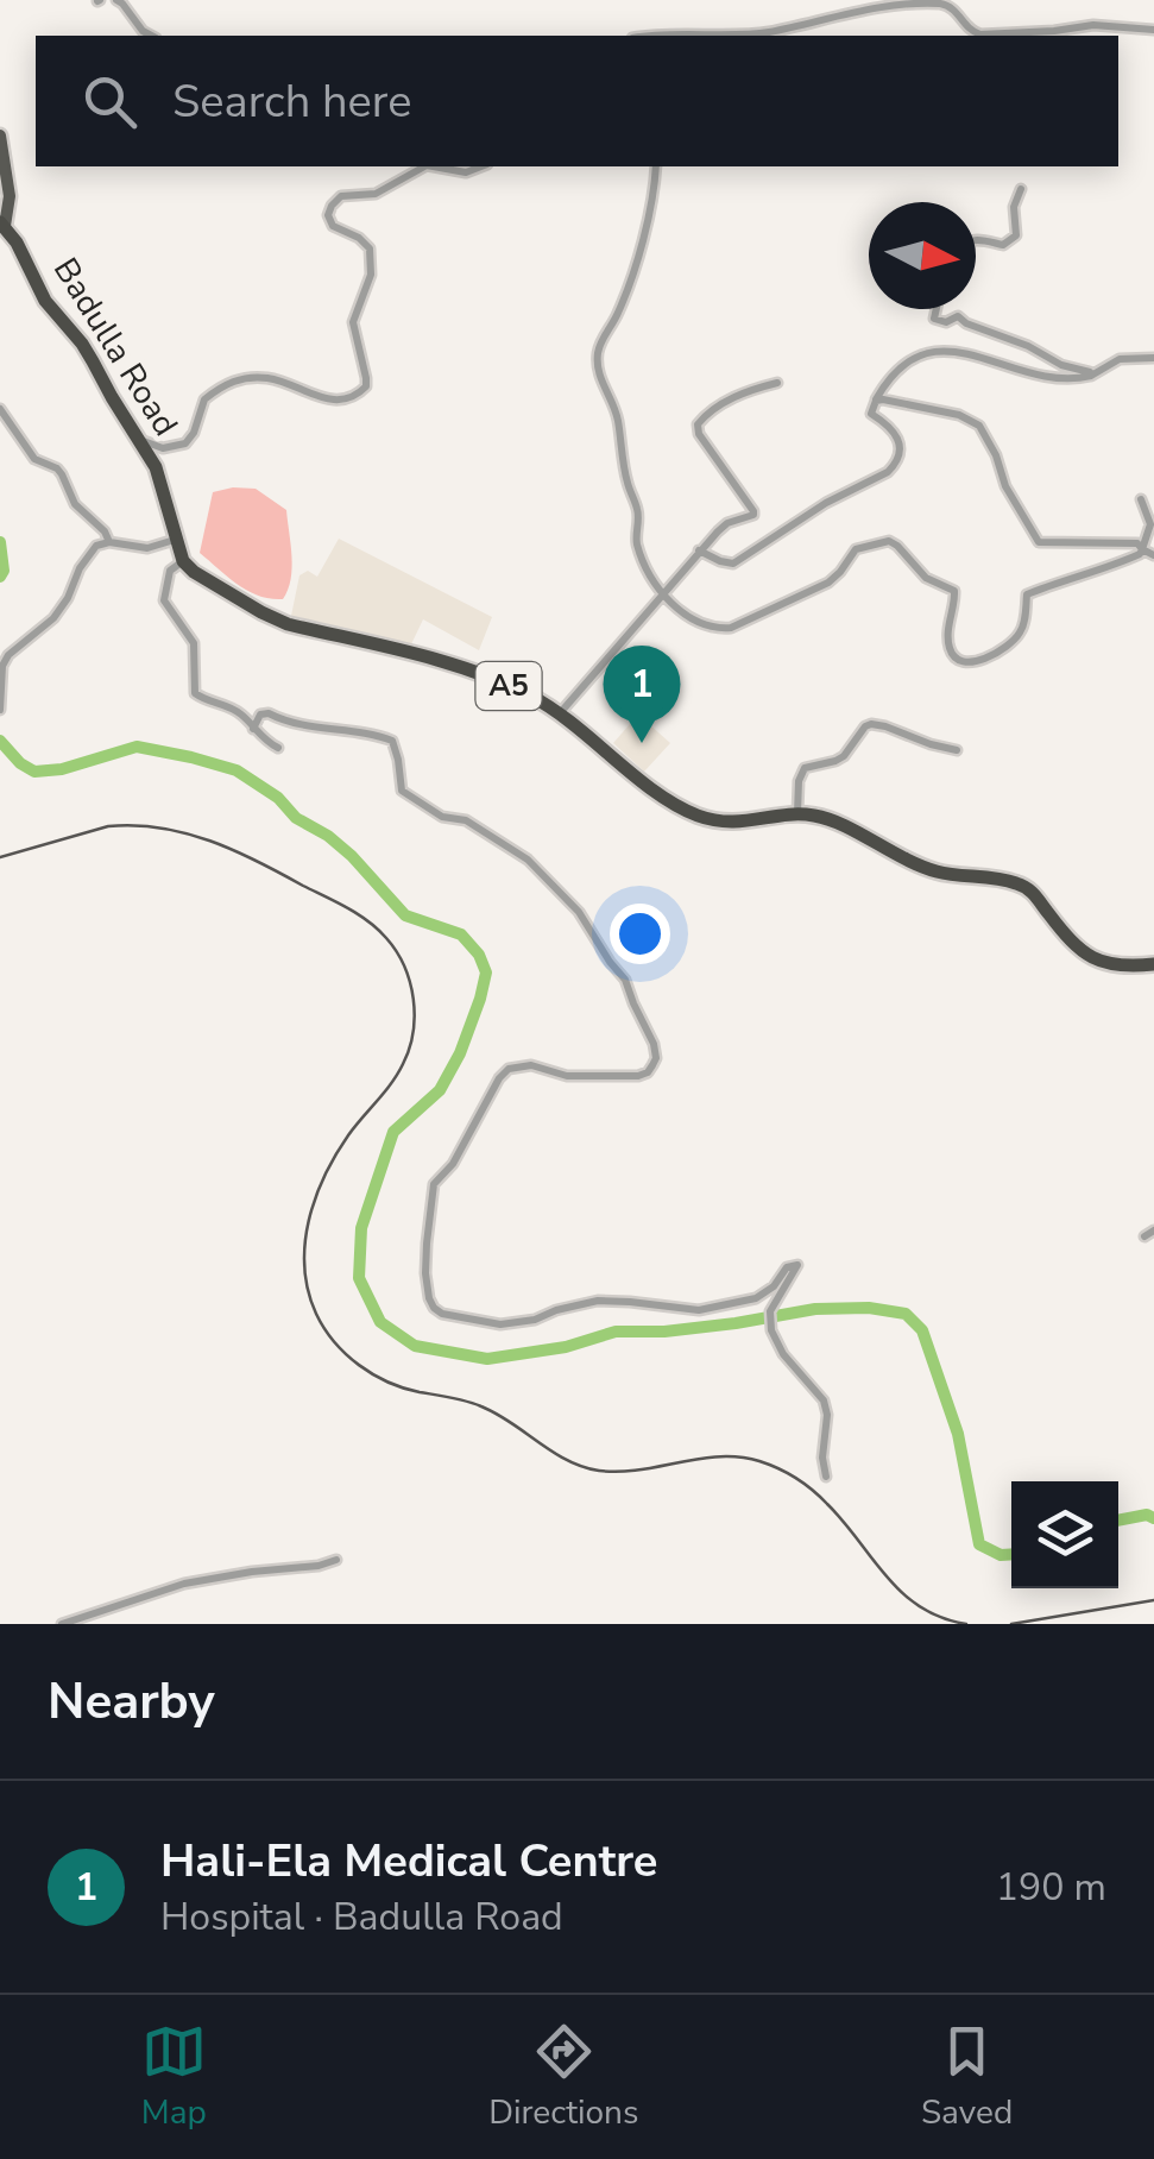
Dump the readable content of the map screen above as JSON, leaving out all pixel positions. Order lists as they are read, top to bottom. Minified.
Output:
{"streets":{"highway":["Badulla Road","A5"]},"crossings":[["Badulla Road","A5"]],"north":"right","page":{"search":"Search here","pins":"1","heading":"Nearby","list":[{"mark":"1","name":"Hali-Ela Medical Centre","note":"Hospital · Badulla Road","value":"190 m"}],"nav":["Map","Directions","Saved"]}}
